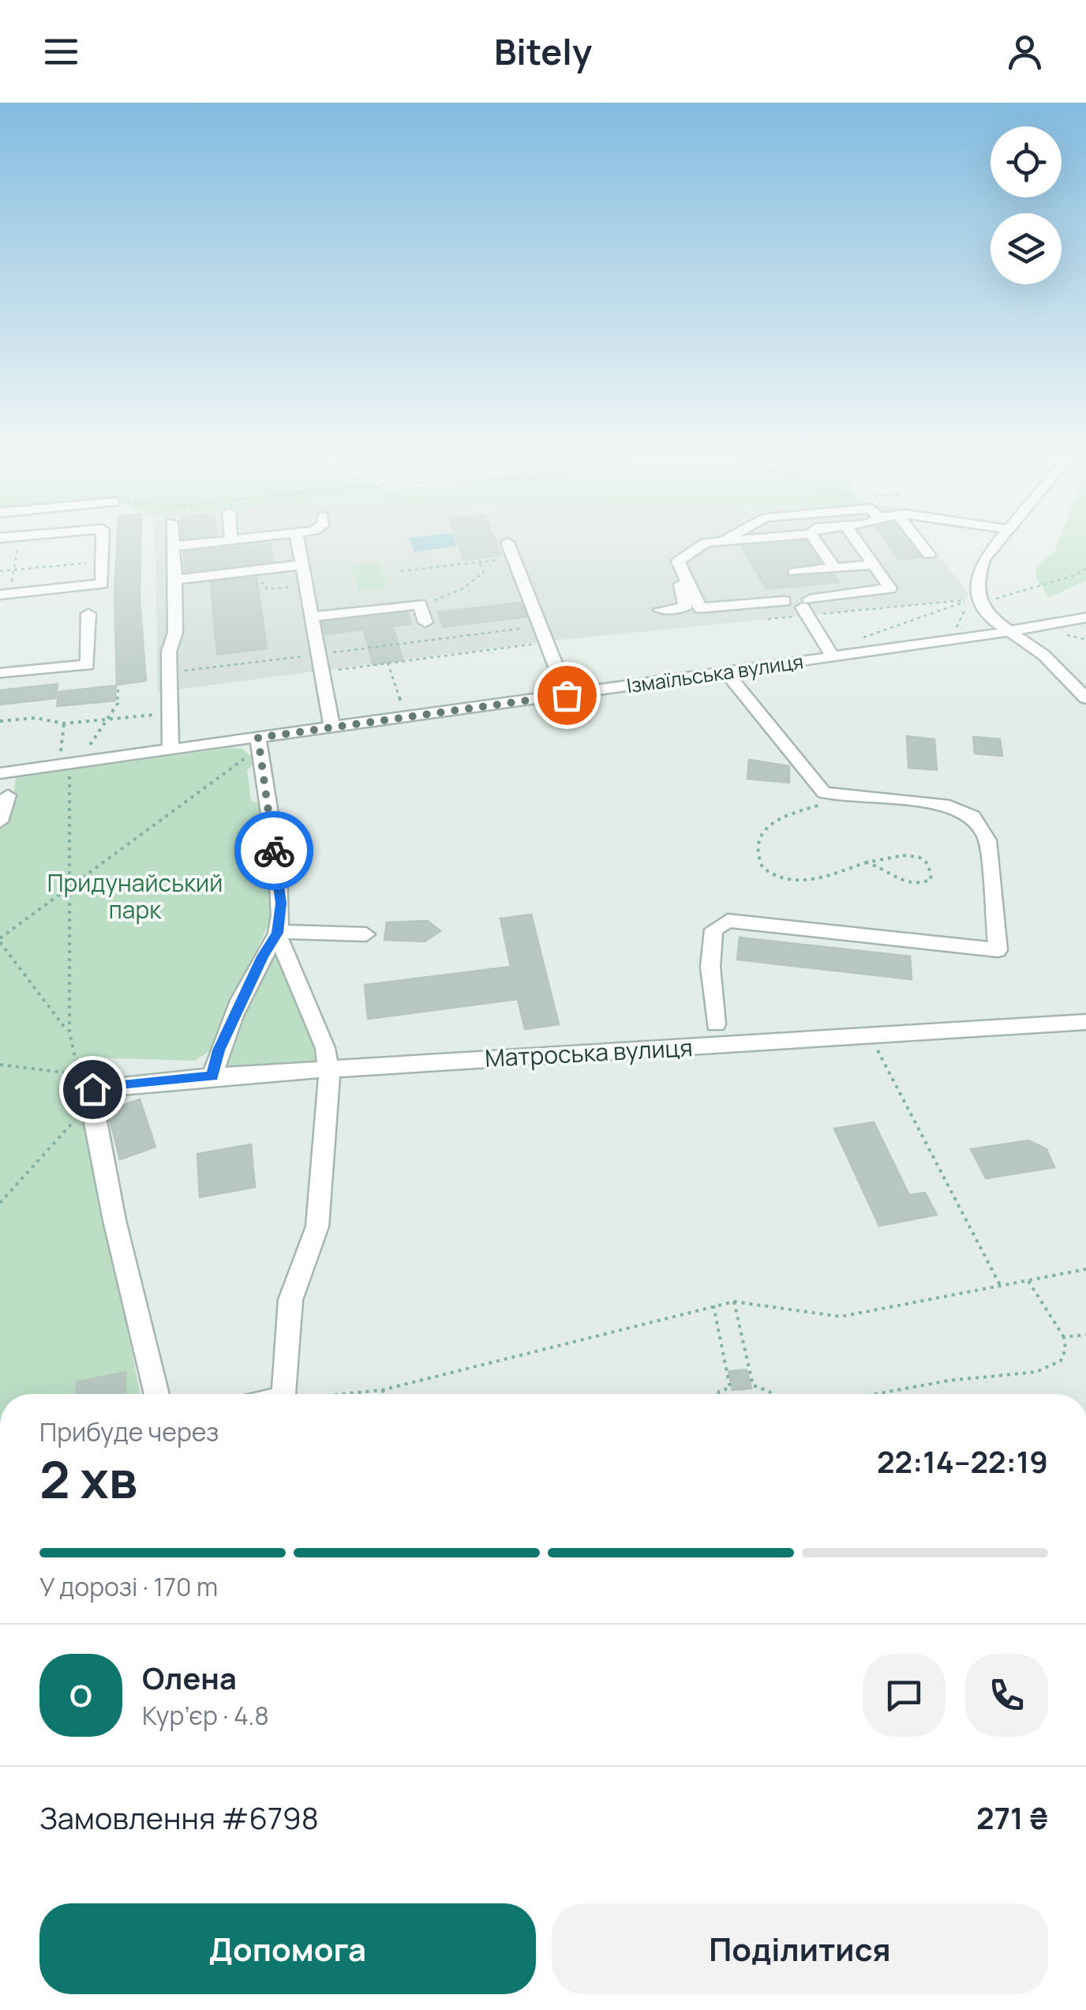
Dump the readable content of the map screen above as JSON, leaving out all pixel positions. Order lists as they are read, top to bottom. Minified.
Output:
{"streets":{"street":["Ізмаїльська вулиця","Матроська вулиця"]},"parks":["Придунайський парк"],"page":{"header":"Bitely","heading":["2 хв","Прибуде через","22:14–22:19"],"panel":["Олена","Кур’єр · 4.8","Замовлення #6798","271 ₴"],"bar":"У дорозі · 170 m","round":"О","buttons":["Допомога","Поділитися"]}}
